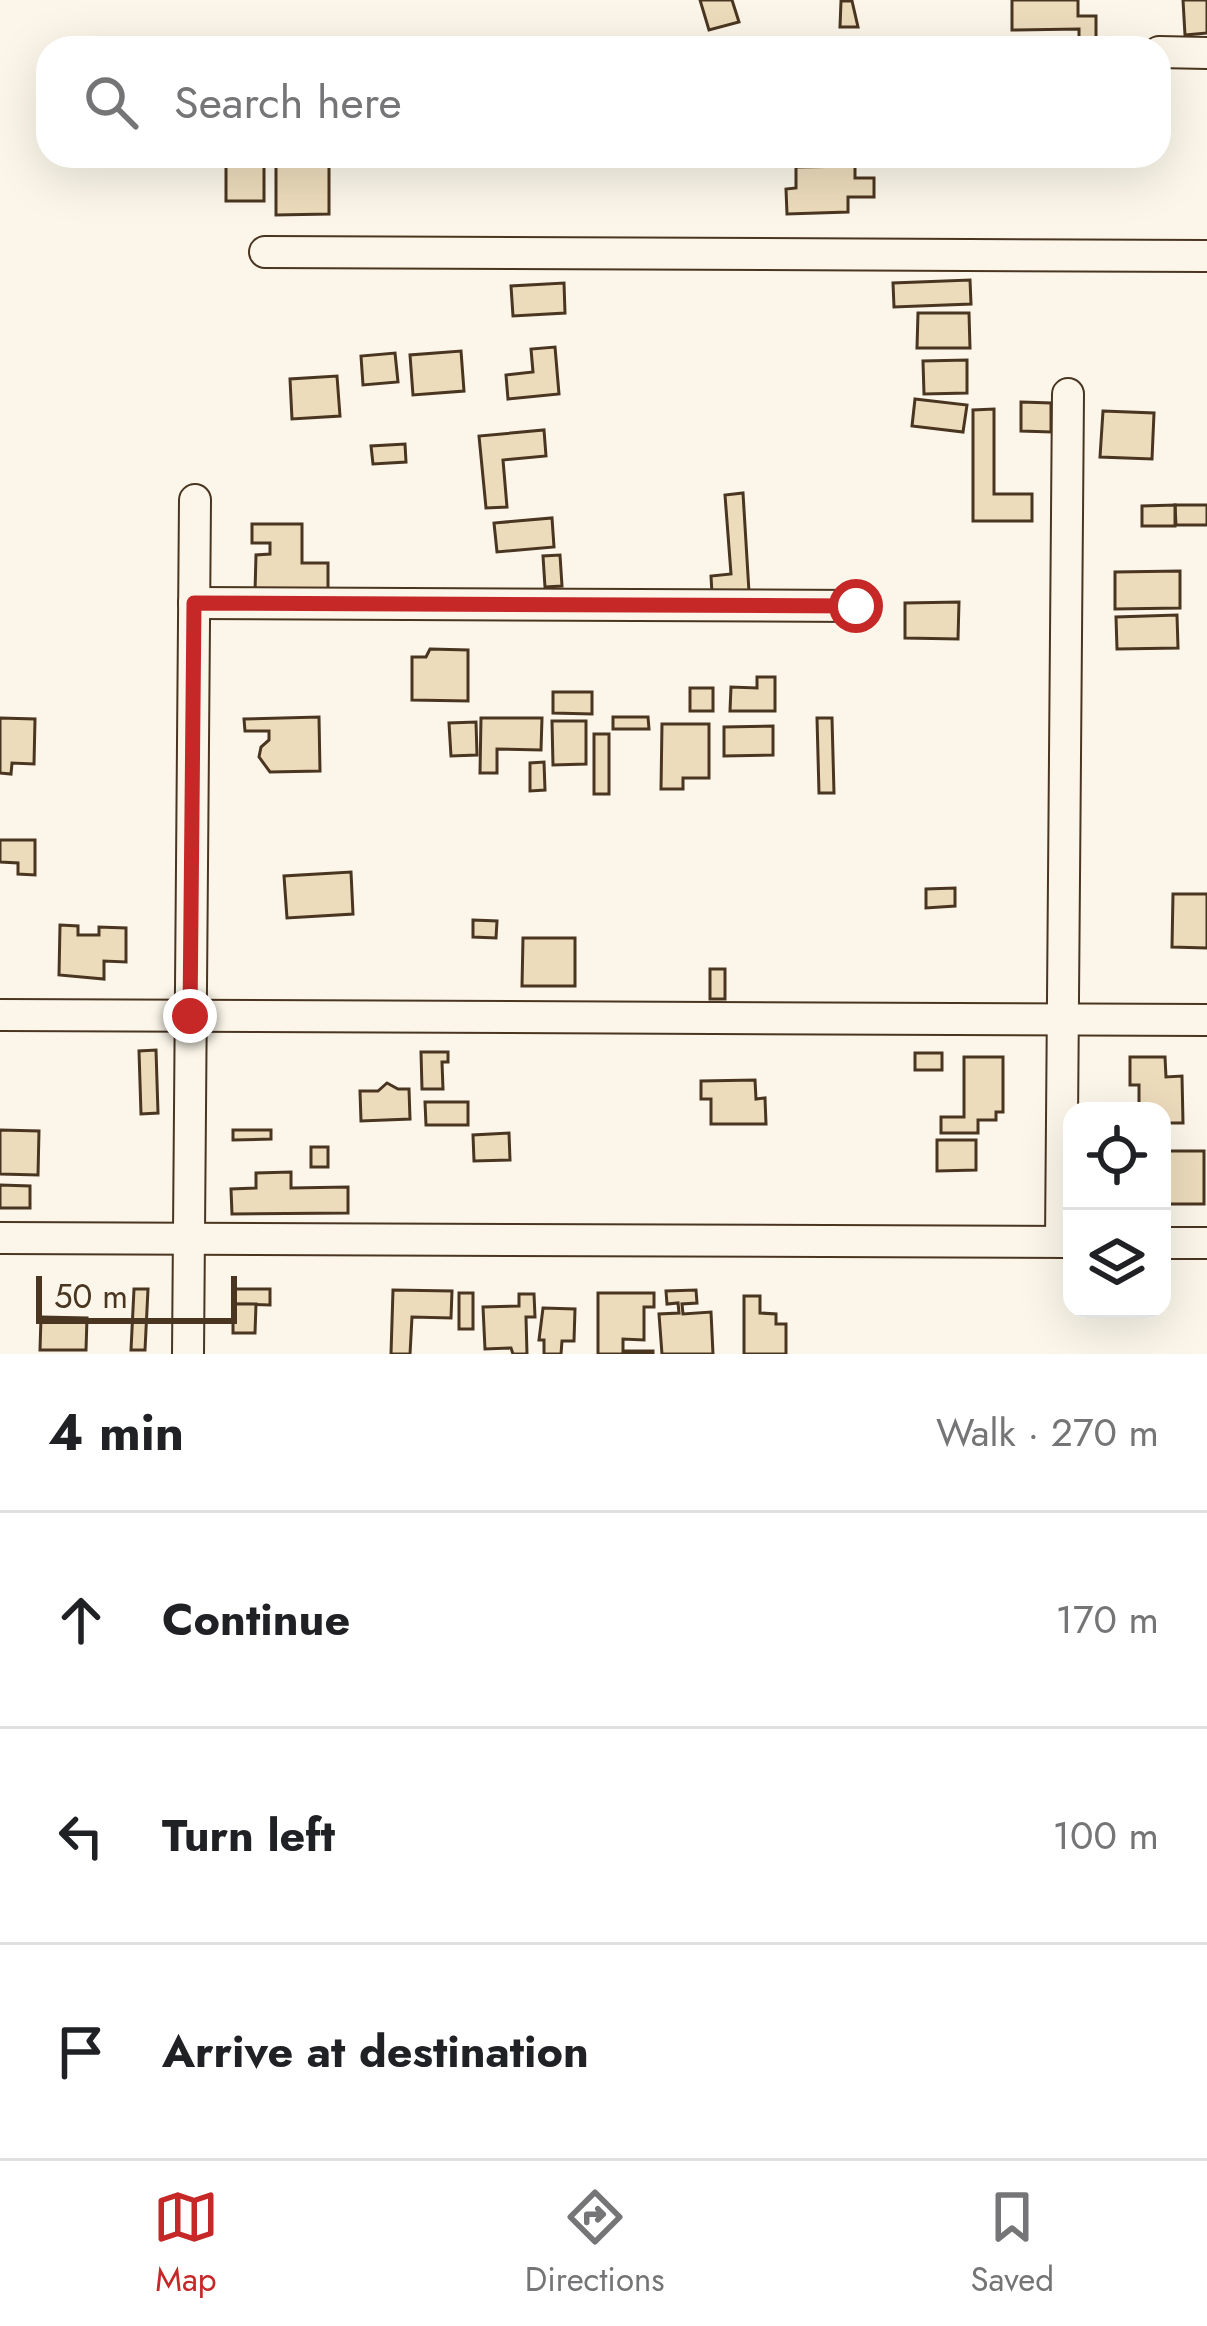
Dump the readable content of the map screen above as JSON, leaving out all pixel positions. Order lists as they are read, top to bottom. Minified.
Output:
{"scale_bar":"50 m","page":{"search":"Search here","scale":"50 m","heading":["4 min","Walk · 270 m"],"list":[["Continue","170 m"],["Turn left","100 m"],"Arrive at destination"],"nav":["Map","Directions","Saved"]}}
